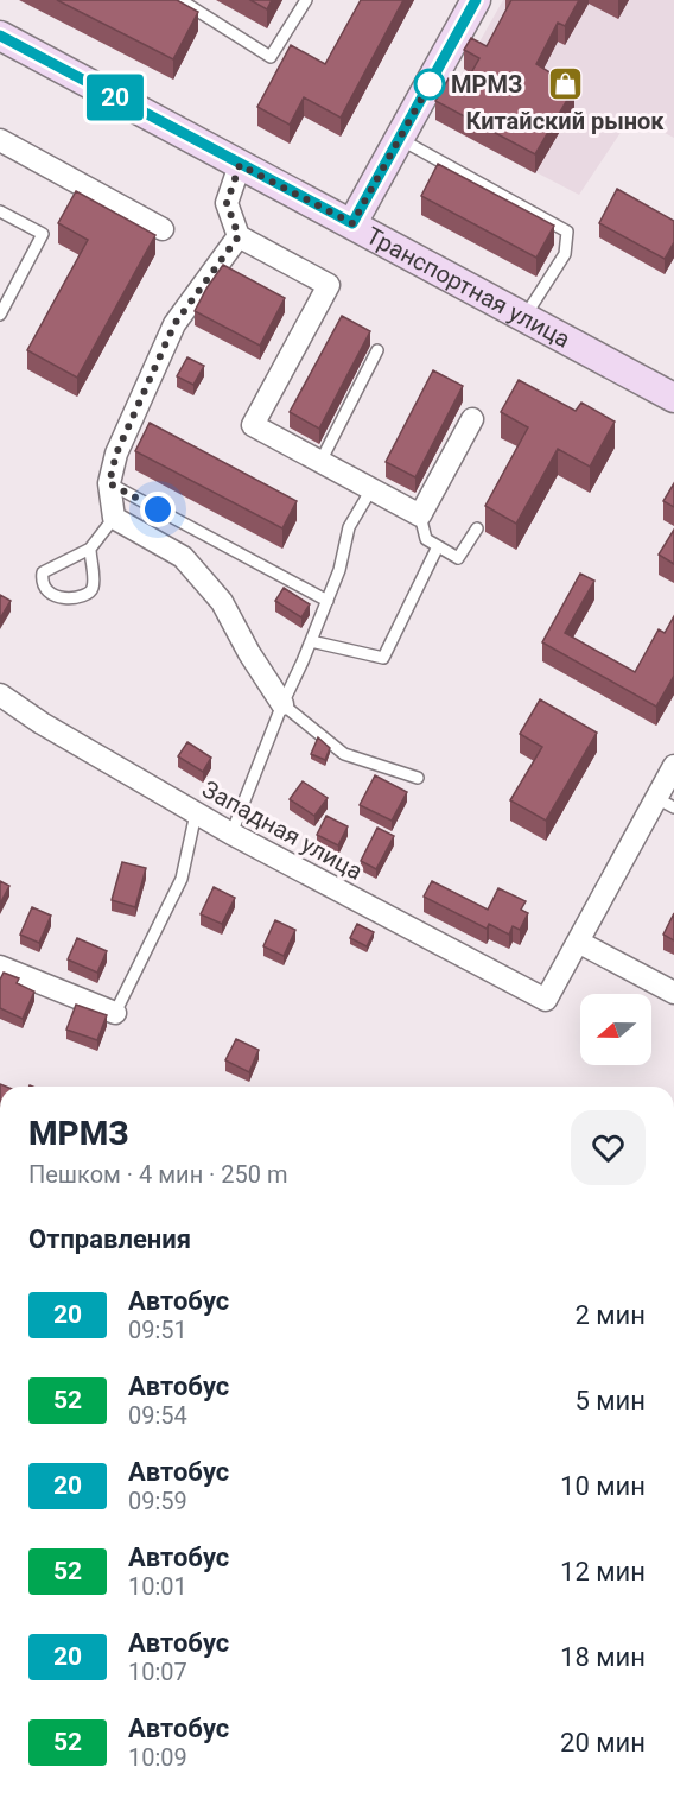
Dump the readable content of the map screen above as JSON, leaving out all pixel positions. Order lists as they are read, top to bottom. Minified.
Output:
{"streets":{"main road":["Транспортная улица"],"street":["Западная улица"]},"places":{"other":["МРМЗ"],"shop":["Китайский рынок"]},"lines":["bus line 20"],"north":"left","page":{"on_map":"20","heading":[["МРМЗ","Пешком · 4 мин · 250 m"],"Отправления"],"list":[{"mark":"20","name":"Автобус","note":"09:51","value":"2 мин"},{"mark":"52","name":"Автобус","note":"09:54","value":"5 мин"},{"mark":"20","name":"Автобус","note":"09:59","value":"10 мин"},{"mark":"52","name":"Автобус","note":"10:01","value":"12 мин"},{"mark":"20","name":"Автобус","note":"10:07","value":"18 мин"},{"mark":"52","name":"Автобус","note":"10:09","value":"20 мин"}]}}
